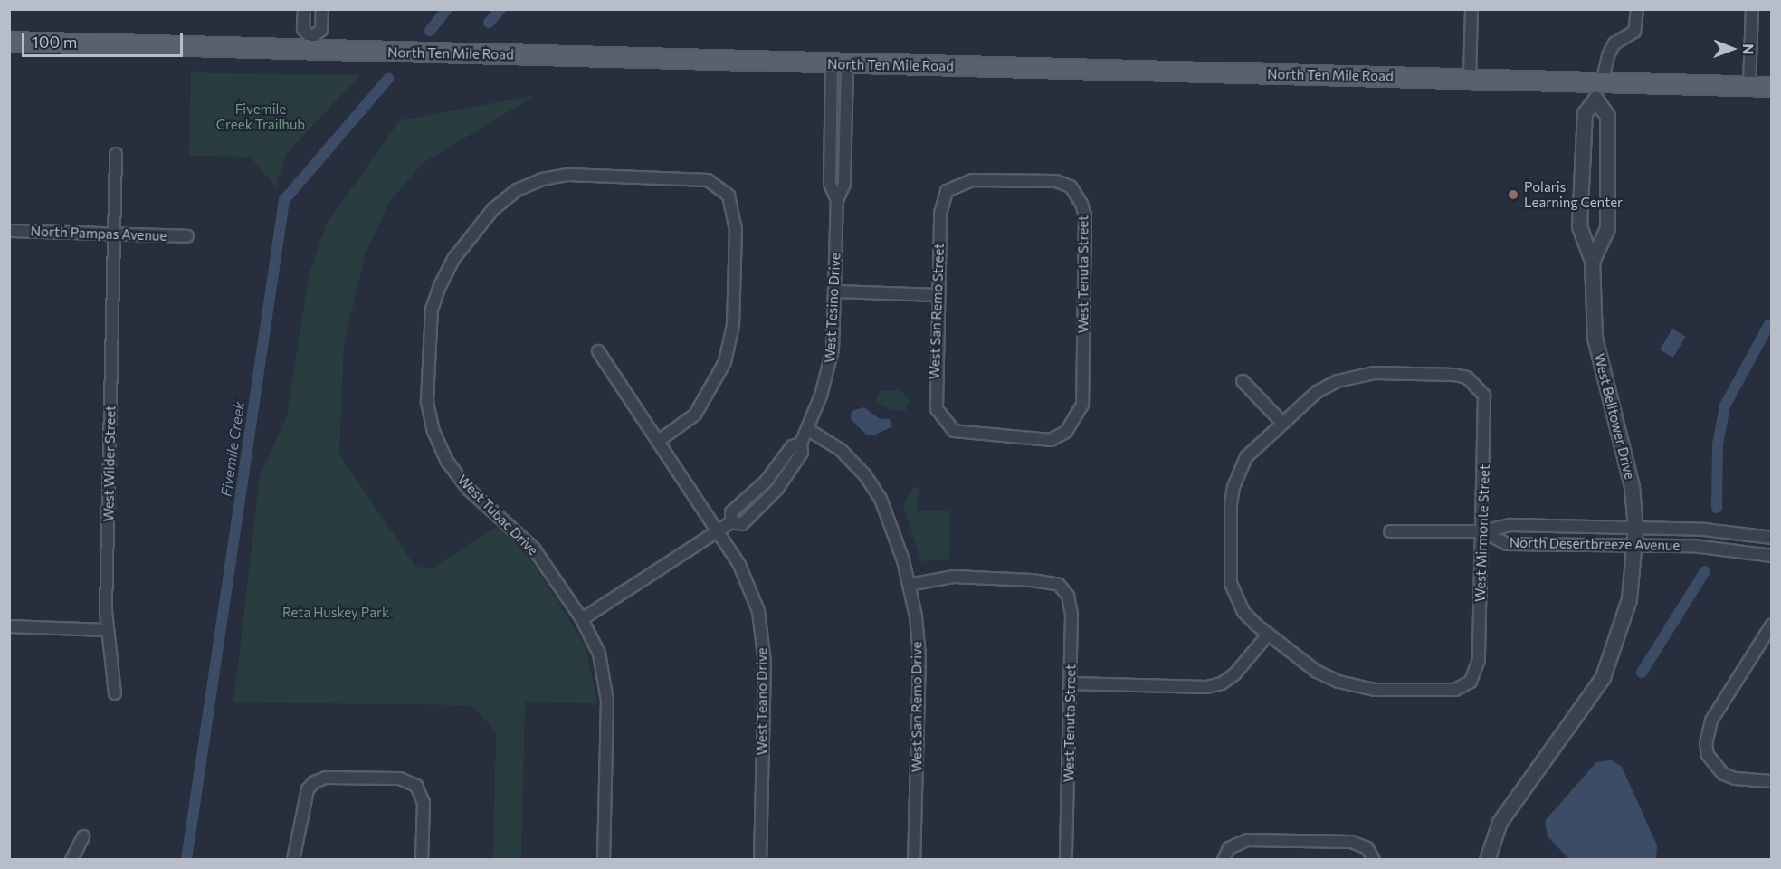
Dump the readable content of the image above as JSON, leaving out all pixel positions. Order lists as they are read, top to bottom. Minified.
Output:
{"streets":{"main road":["North Ten Mile Road"],"street":["North Pampas Avenue","West Tenuta Street","West Tesino Drive","West San Remo Street","West Belltower Drive","West Wilder Street","West Tubac Drive","West Mirmonte Street","North Desertbreeze Avenue","West Teano Drive","West San Remo Drive"]},"crossings":[["North Ten Mile Road","West Tesino Drive"],["North Ten Mile Road","West Belltower Drive"],["North Pampas Avenue","West Wilder Street"],["West Tenuta Street","West San Remo Street"],["West Tenuta Street","West San Remo Drive"],["West Tesino Drive","West Tubac Drive"],["West Tesino Drive","West Teano Drive"],["West Tesino Drive","West San Remo Drive"],["West Belltower Drive","North Desertbreeze Avenue"],["West Tubac Drive","West Teano Drive"],["West Mirmonte Street","North Desertbreeze Avenue"]],"water":["Fivemile Creek"],"parks":["Fivemile Creek Trailhub","Reta Huskey Park"],"places":["Polaris Learning Center"],"scale_bar":"100 m","north":"right"}
